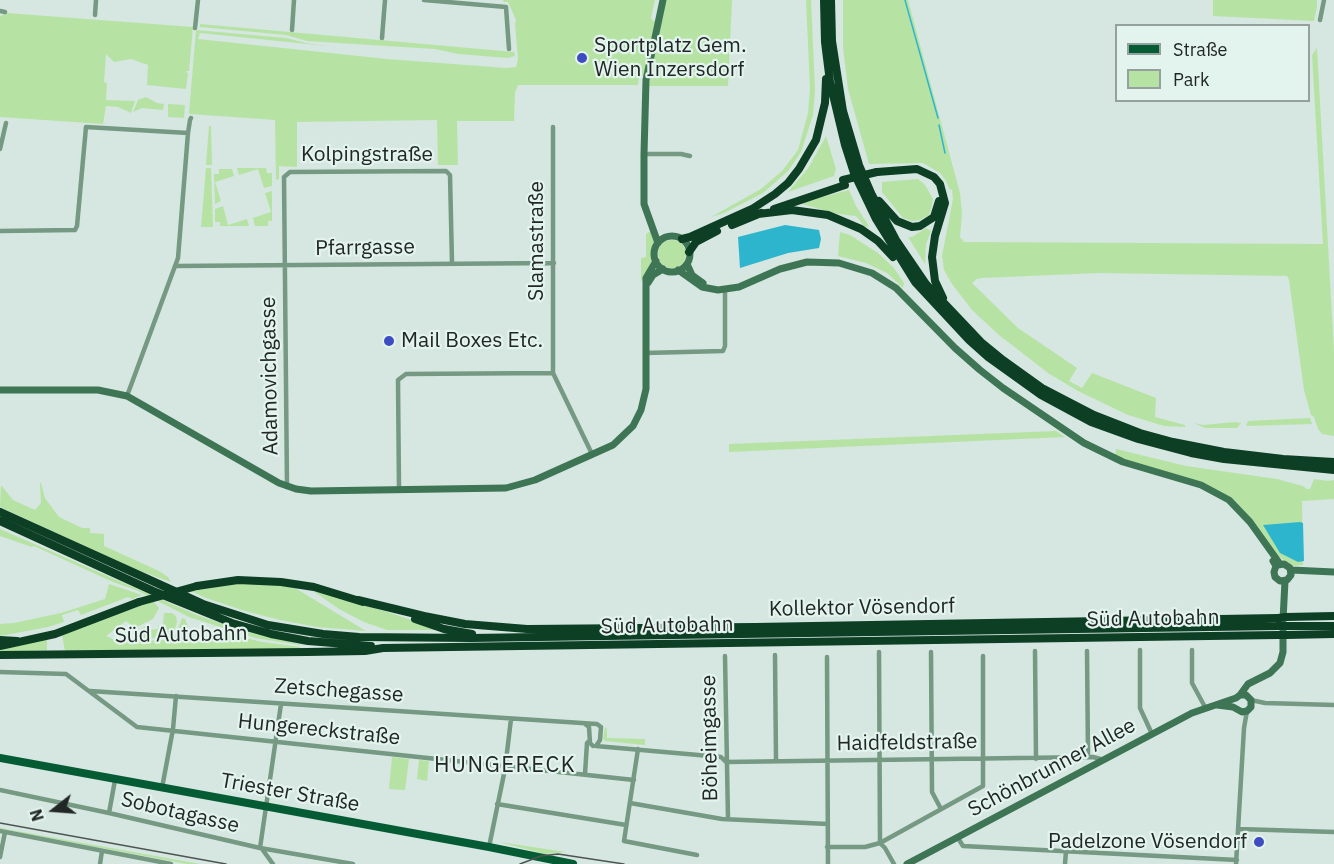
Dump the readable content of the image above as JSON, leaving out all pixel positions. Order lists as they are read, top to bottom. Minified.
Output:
{"streets":{"highway":["Kollektor Vösendorf","Süd Autobahn"],"main road":["Schönbrunner Allee","Triester Straße"],"street":["Kolpingstraße","Slamastraße","Pfarrgasse","Adamovichgasse","Zetschegasse","Hungereckstraße","Böheimgasse","Haidfeldstraße","Sobotagasse"]},"crossings":[["Kolpingstraße","Pfarrgasse"],["Kolpingstraße","Adamovichgasse"],["Slamastraße","Pfarrgasse"],["Pfarrgasse","Adamovichgasse"],["Kollektor Vösendorf","Süd Autobahn"],["Zetschegasse","Hungereckstraße"],["Böheimgasse","Haidfeldstraße"],["Haidfeldstraße","Schönbrunner Allee"]],"districts":["HUNGERECK"],"places":["Sportplatz Gem. Wien Inzersdorf","Mail Boxes Etc.","Padelzone Vösendorf"],"legend":["Straße","Park"],"north":"left"}
